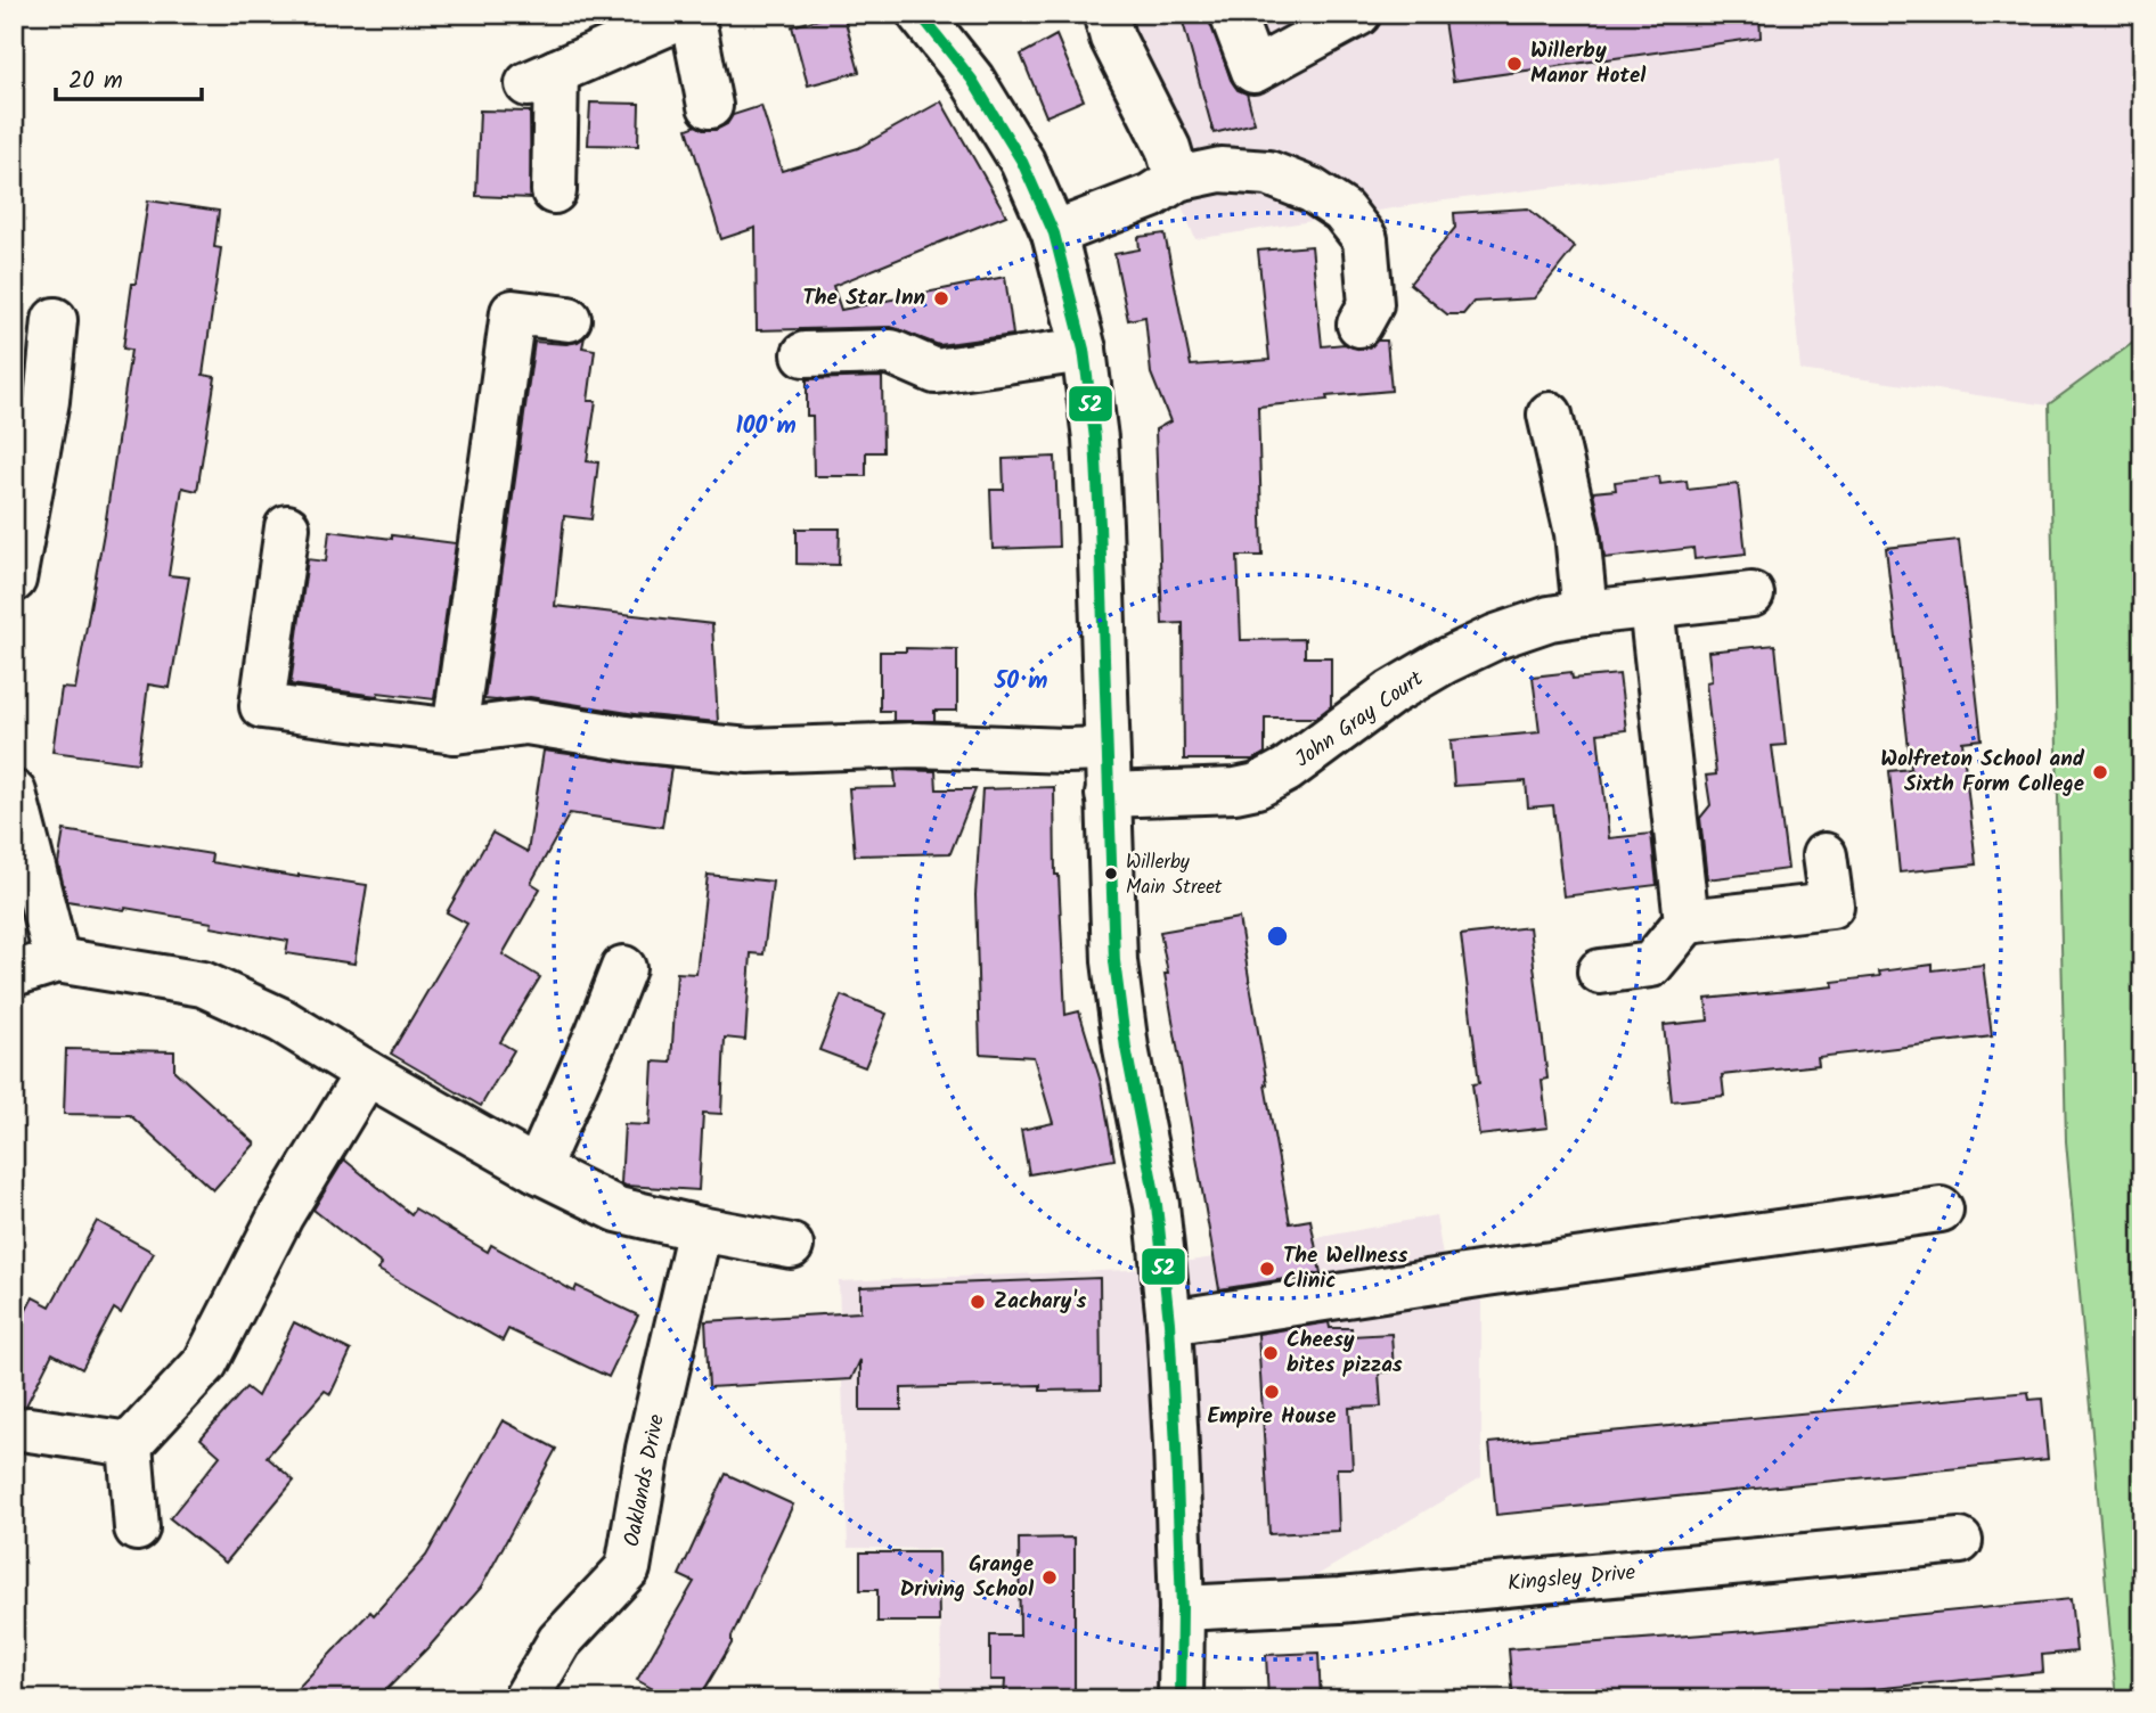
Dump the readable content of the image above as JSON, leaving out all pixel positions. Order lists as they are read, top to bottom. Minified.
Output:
{"streets":{"street":["John Gray Court","Oaklands Drive","Kingsley Drive"]},"places":["Willerby Manor Hotel","The Star Inn","Wolfreton School and Sixth Form College","Willerby Main Street","The Wellness Clinic","Zachary's","Cheesy bites pizzas","Empire House","Grange Driving School"],"lines":["transit line 52"],"scale_bar":"20 m","rings":["100 m","50 m"]}
